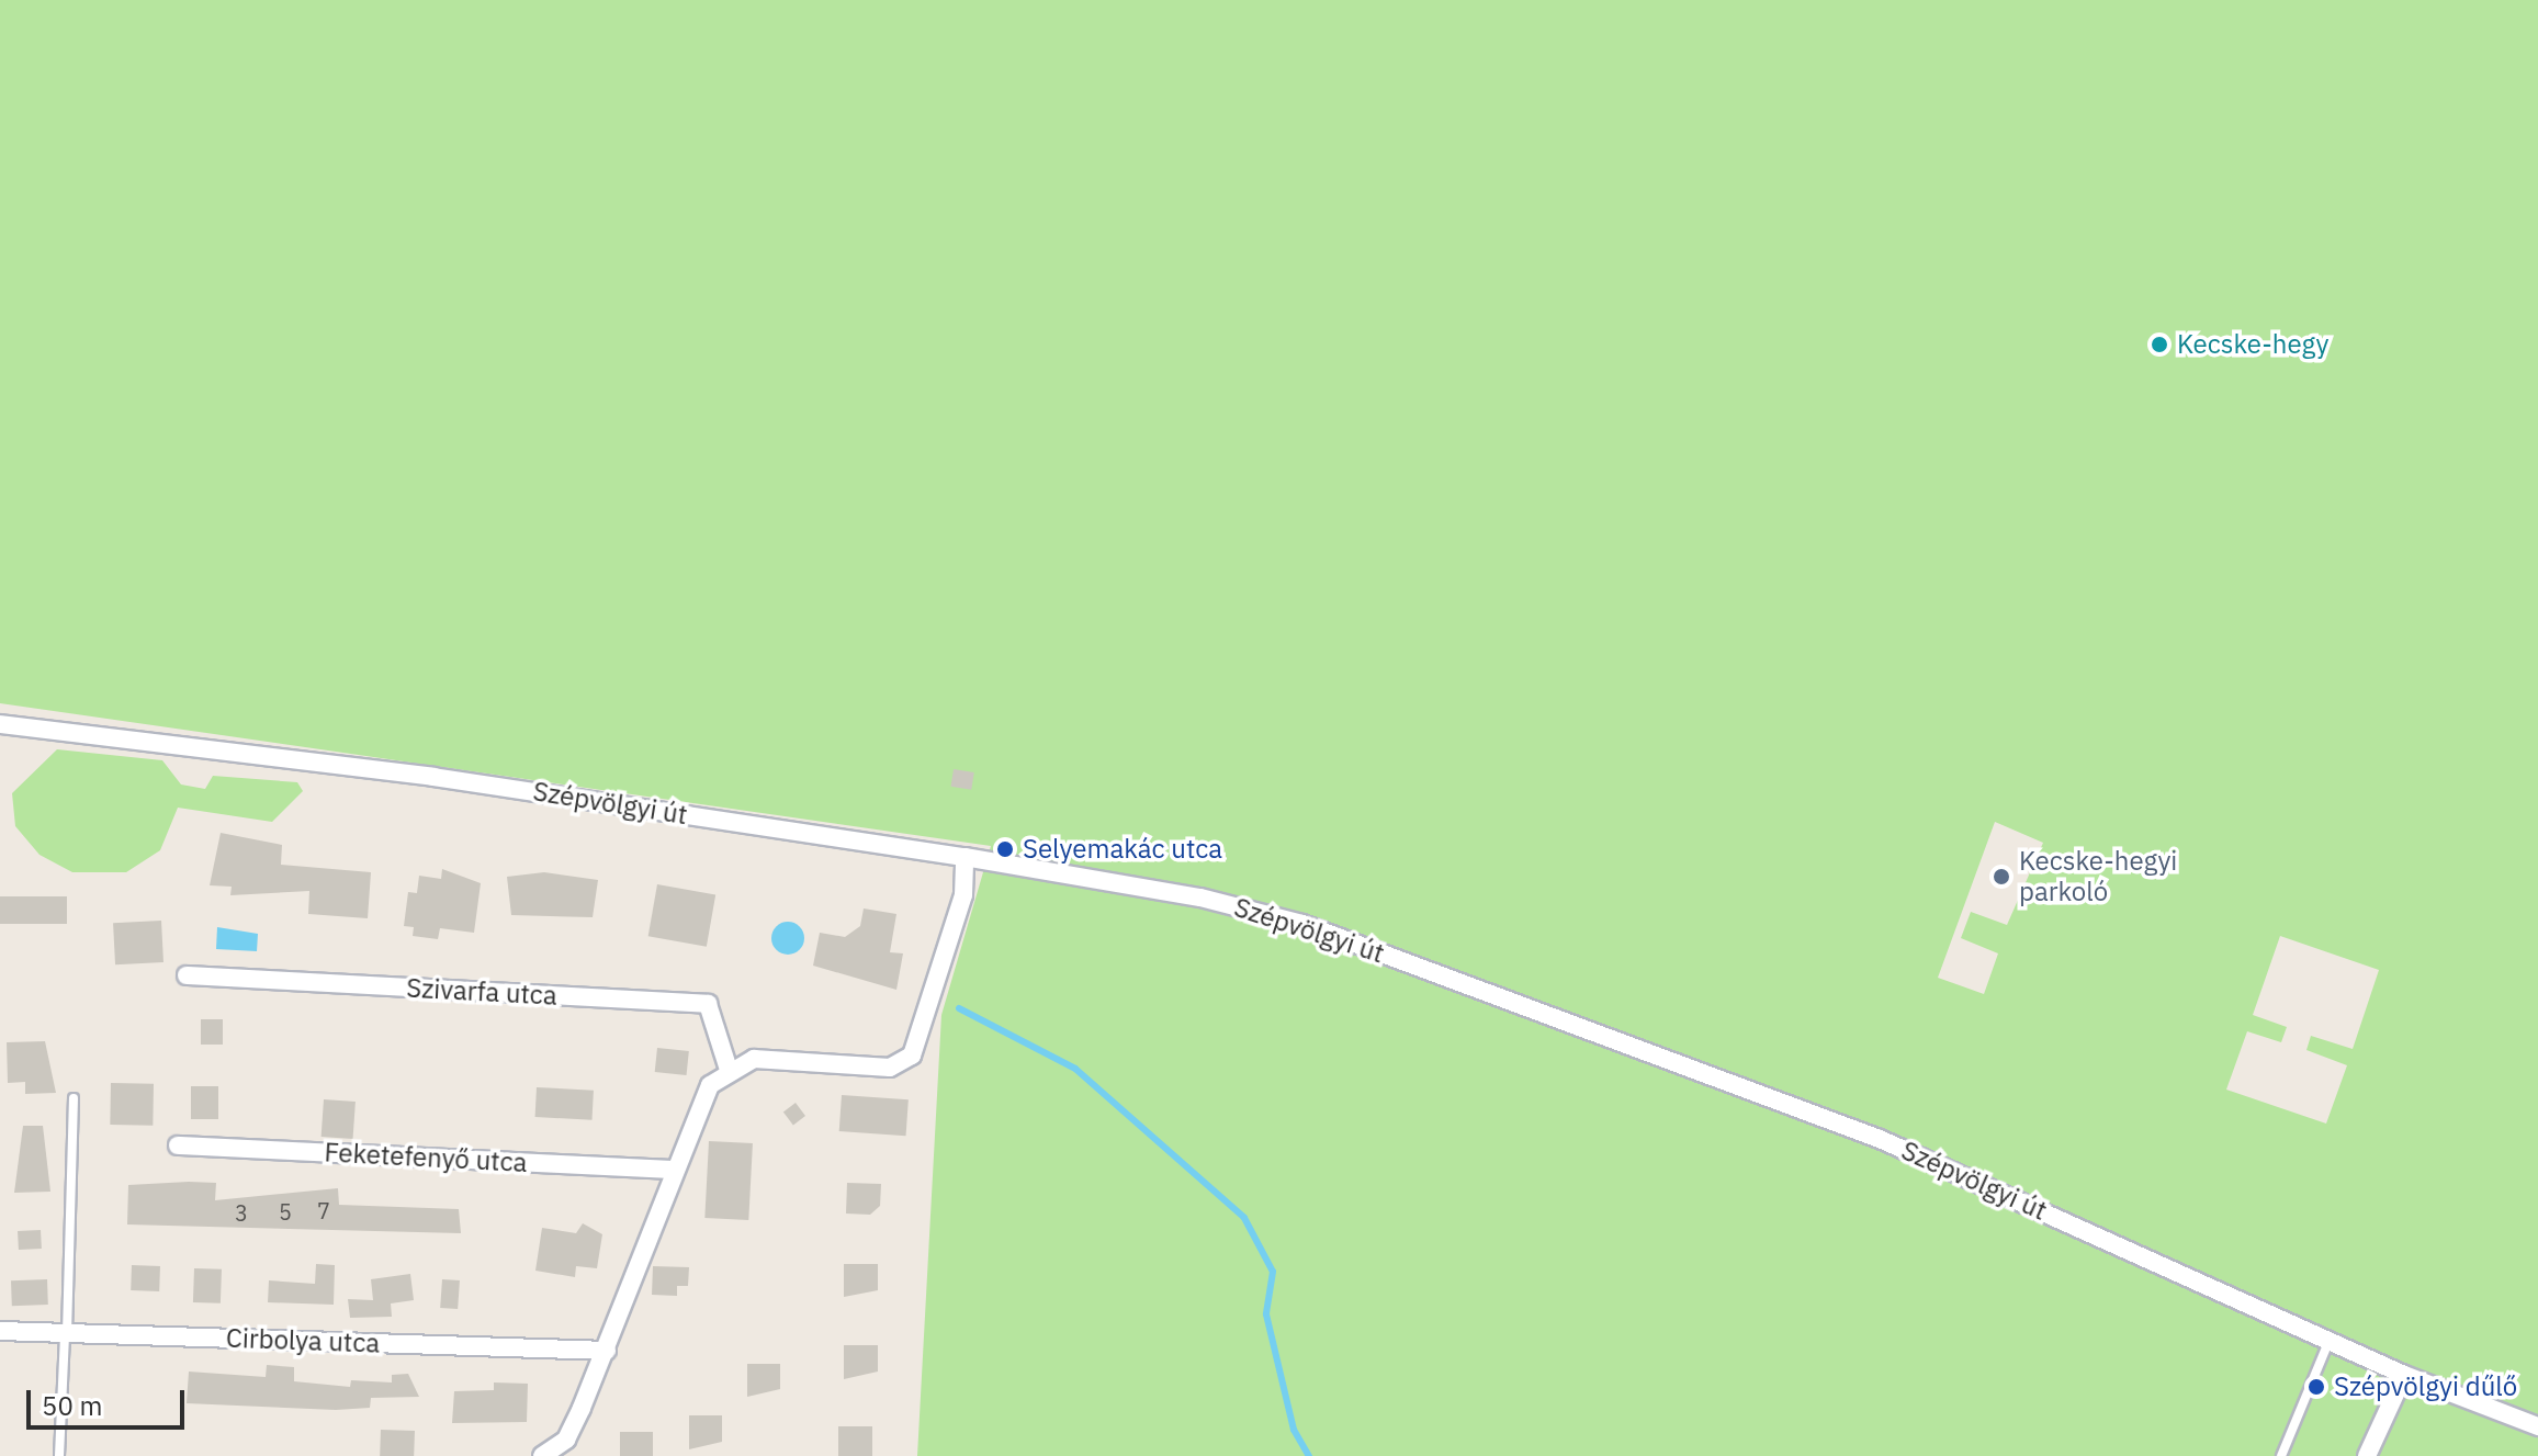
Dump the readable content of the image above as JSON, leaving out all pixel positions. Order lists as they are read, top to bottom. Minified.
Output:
{"streets":{"street":["Szépvölgyi út","Szivarfa utca","Feketefenyő utca","Cirbolya utca"]},"places":["Kecske-hegy","Selyemakác utca","Kecske-hegyi parkoló","Szépvölgyi dűlő"],"house_numbers":["7","5","3"],"scale_bar":"50 m"}
